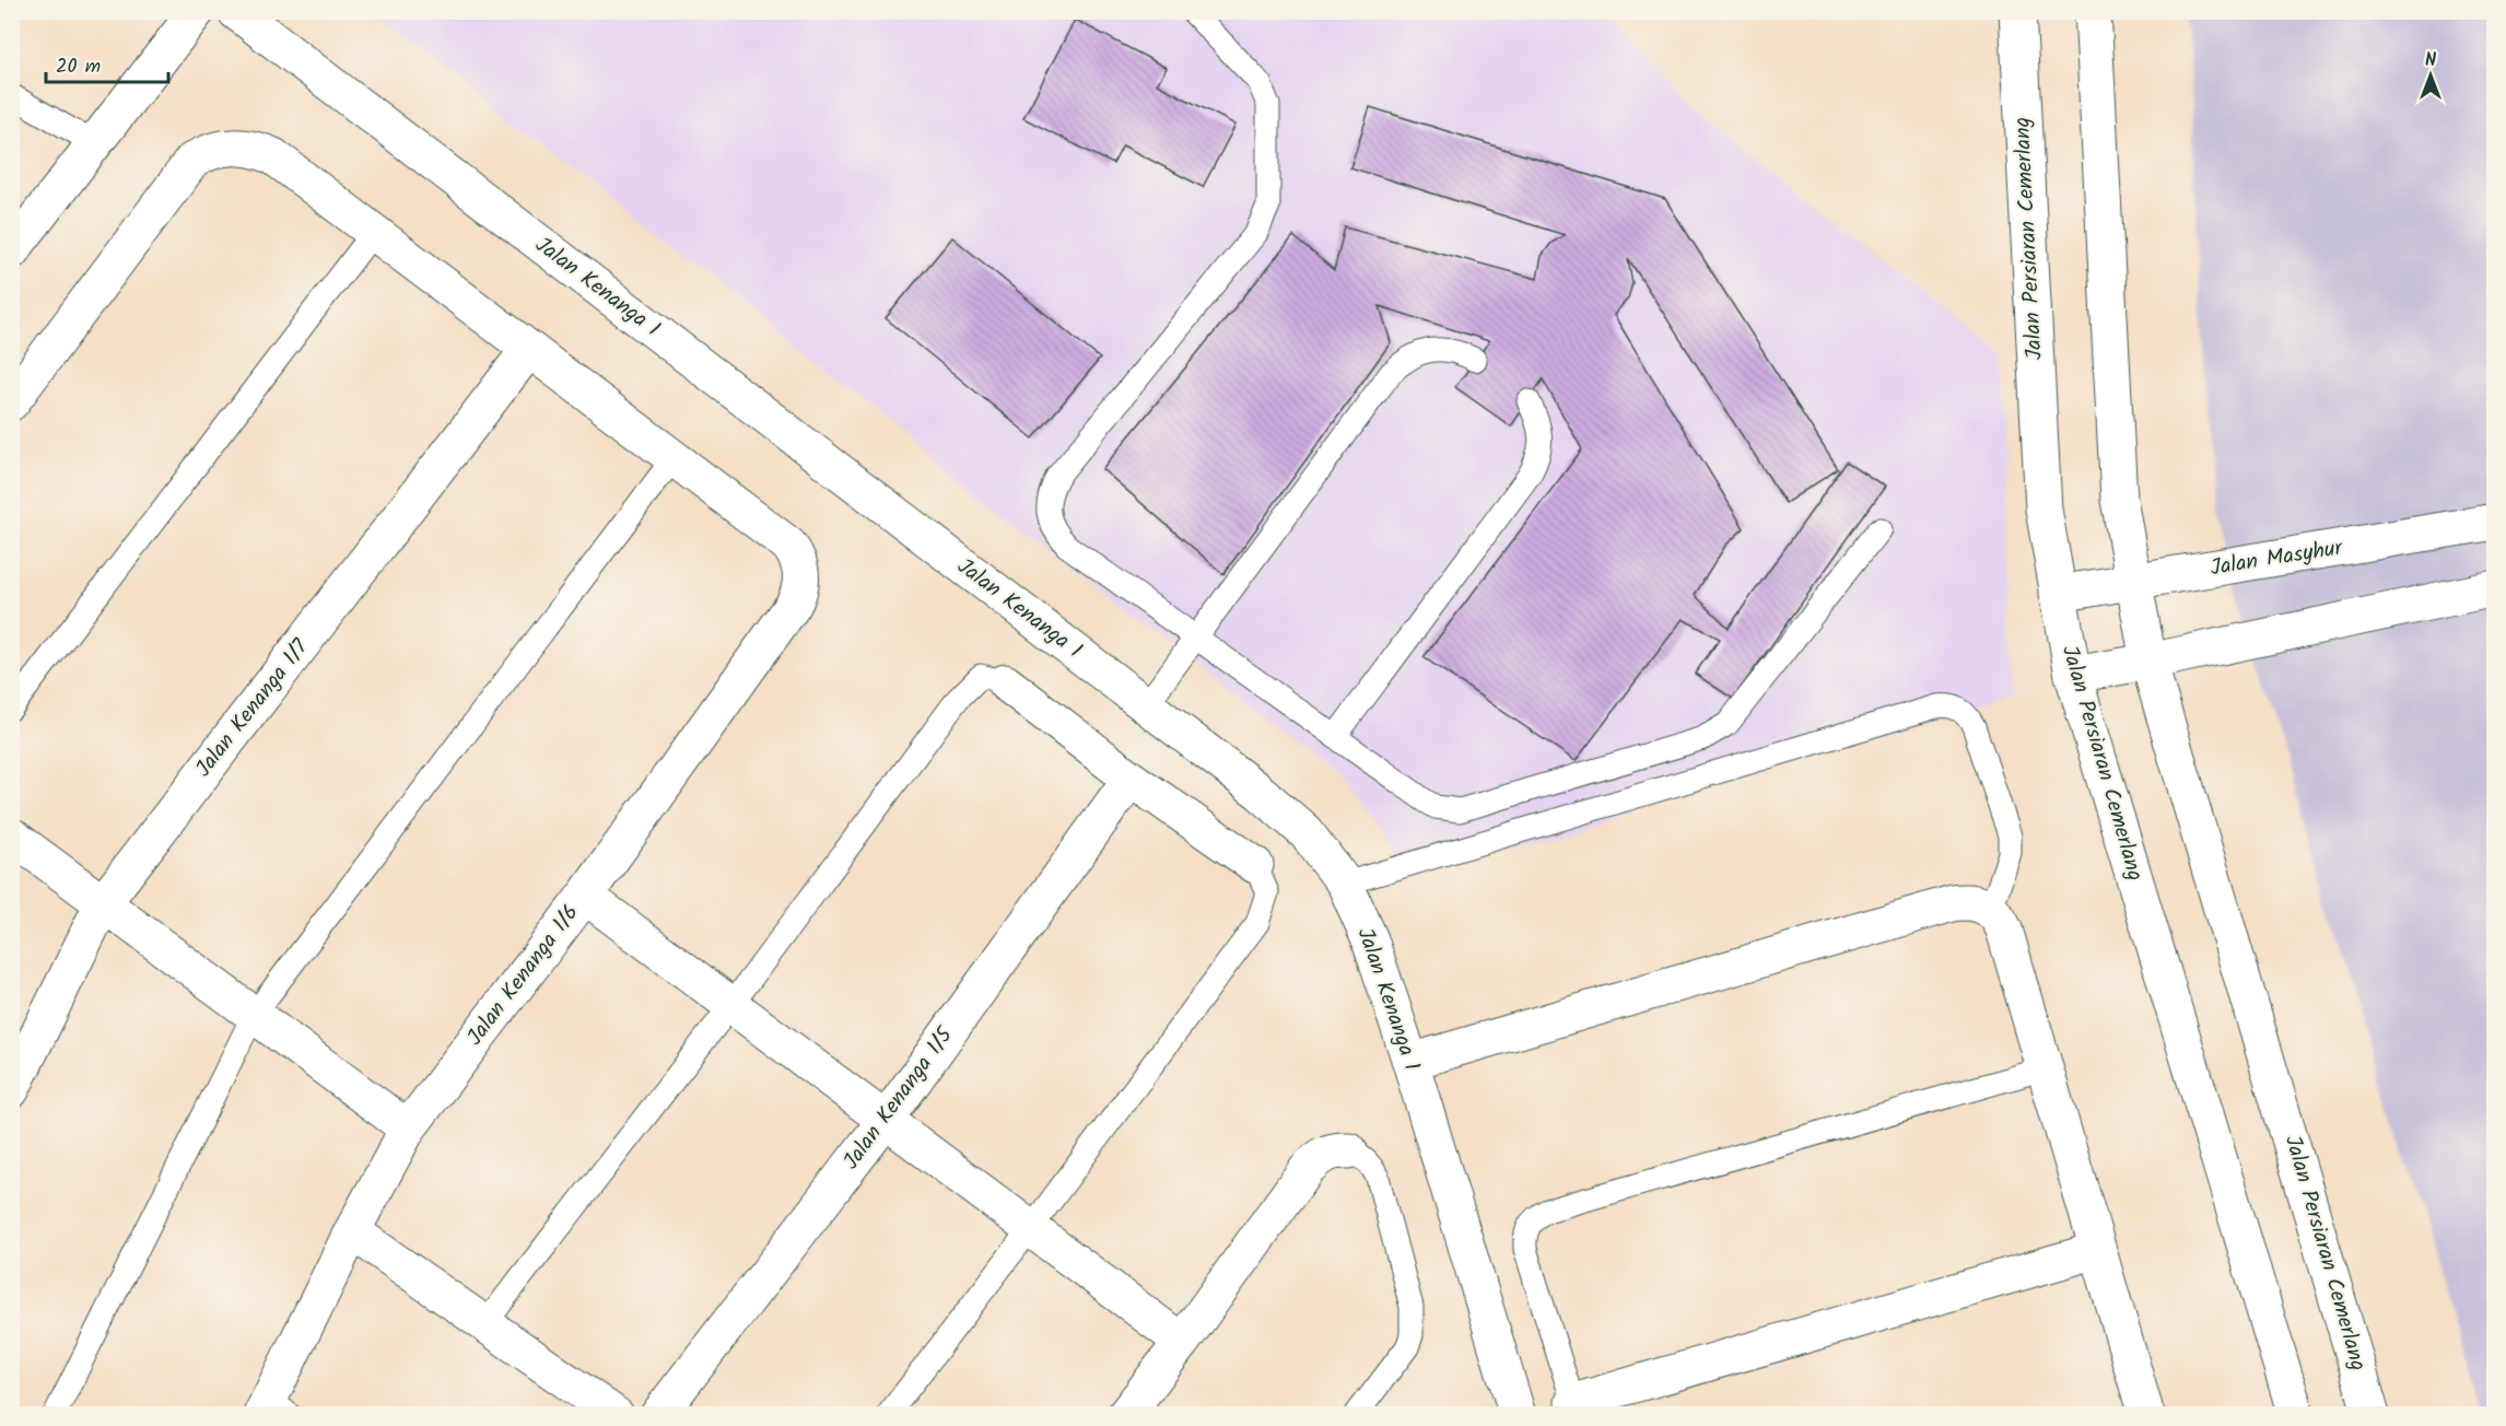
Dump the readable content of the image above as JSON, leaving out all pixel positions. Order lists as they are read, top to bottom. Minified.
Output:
{"streets":{"street":["Jalan Persiaran Cemerlang","Jalan Kenanga 1","Jalan Masyhur","Jalan Kenanga 1/7","Jalan Kenanga 1/6","Jalan Kenanga 1/5"]},"crossings":[["Jalan Persiaran Cemerlang","Jalan Masyhur"]],"scale_bar":"20 m","north":"top"}
